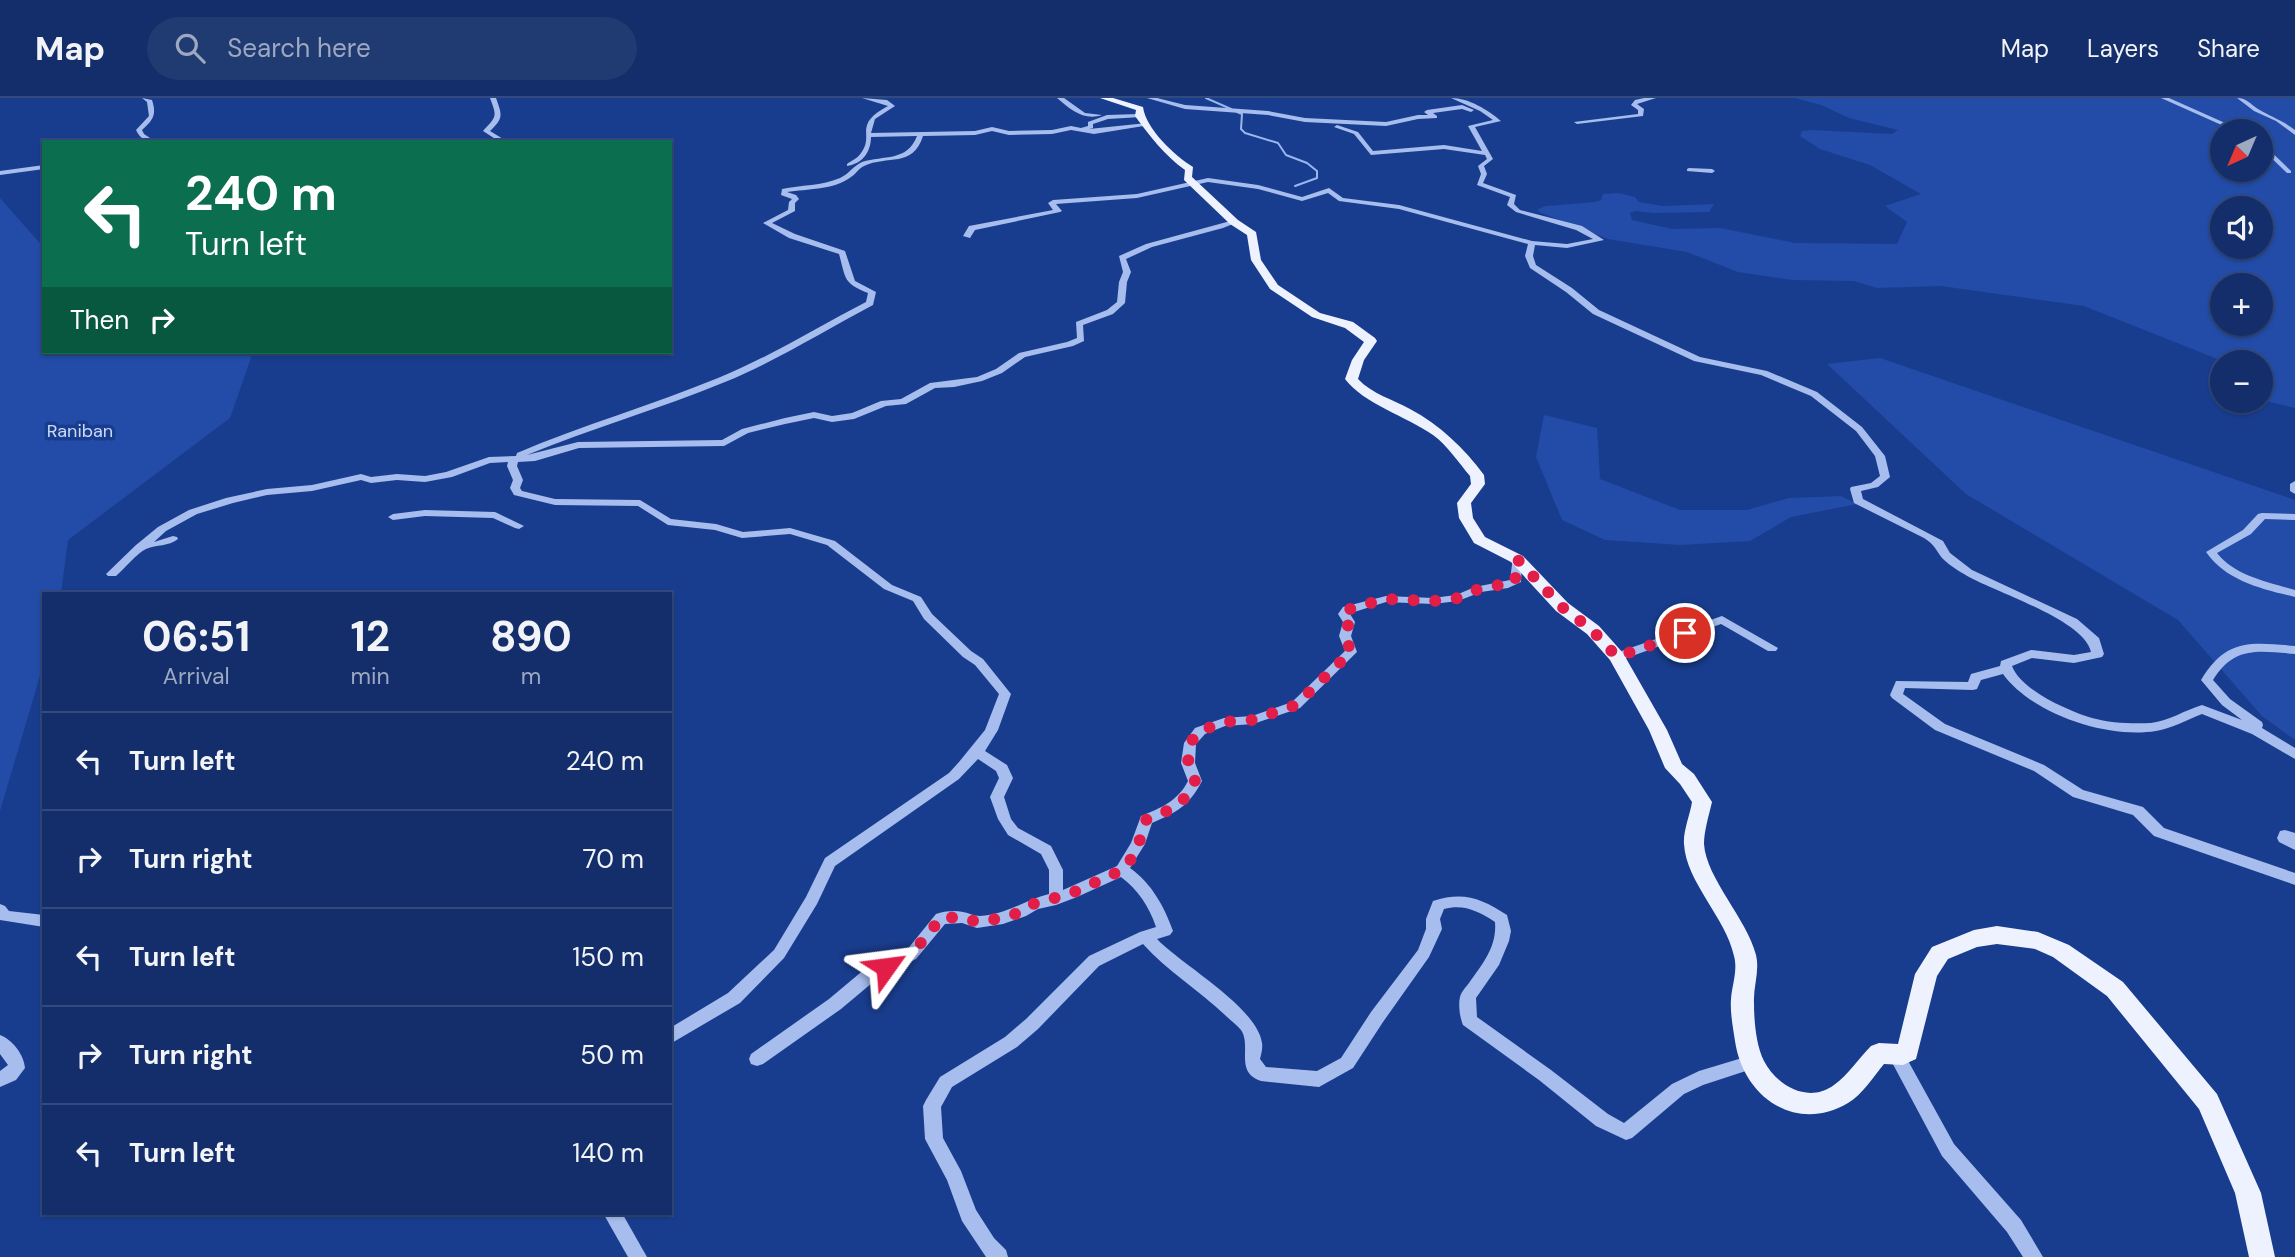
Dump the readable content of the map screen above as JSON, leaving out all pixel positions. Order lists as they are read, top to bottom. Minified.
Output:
{"parks":["Raniban"],"north":"bottom left","page":{"header":"Map","search":"Search here","nav":["Map","Layers","Share"],"map_buttons":["+","−"],"turn":["240 m","Turn left"],"then":"Then","eta":["06:51","Arrival","12","min","890","m"],"list":[{"name":"Turn left","value":"240 m"},{"name":"Turn right","value":"70 m"},{"name":"Turn left","value":"150 m"},{"name":"Turn right","value":"50 m"},{"name":"Turn left","value":"140 m"}]}}
